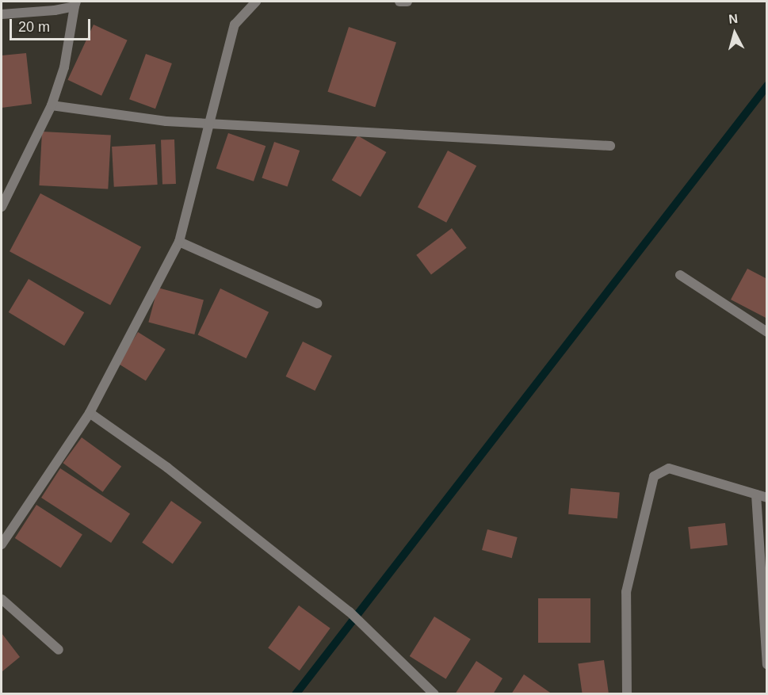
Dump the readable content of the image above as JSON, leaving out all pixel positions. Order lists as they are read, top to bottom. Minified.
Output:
{"scale_bar":"20 m","north":"top"}
